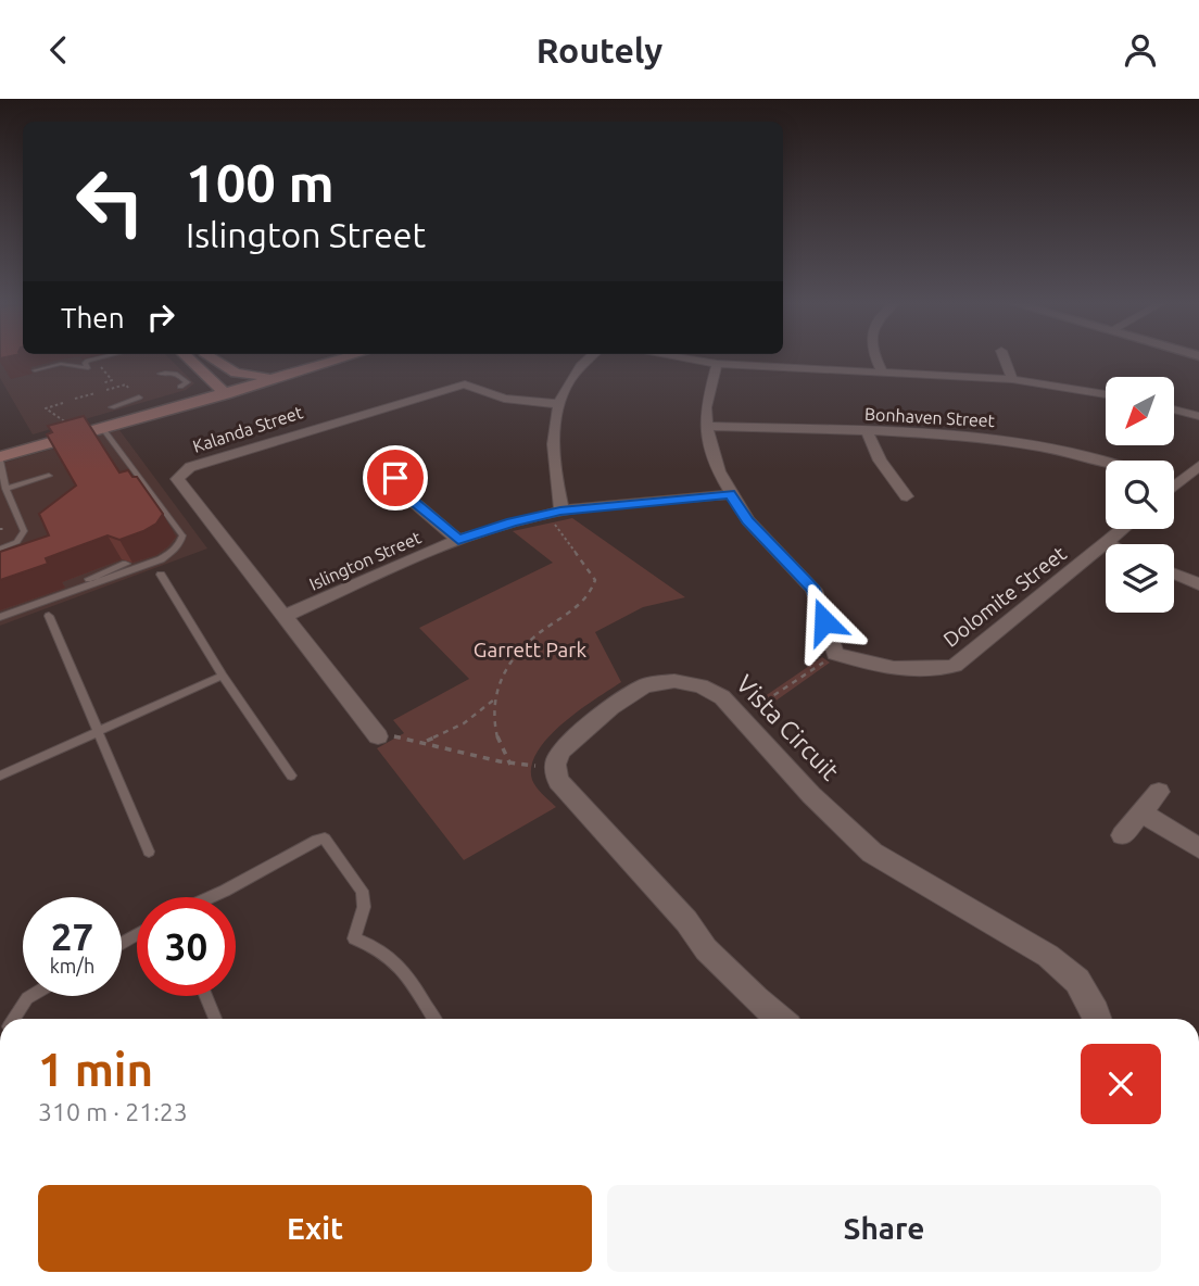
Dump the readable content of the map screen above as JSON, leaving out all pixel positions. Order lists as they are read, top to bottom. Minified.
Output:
{"streets":{"street":["Bonhaven Street","Kalanda Street","Islington Street","Dolomite Street","Vista Circuit"]},"crossings":[["Kalanda Street","Islington Street"]],"parks":["Garrett Park"],"north":"bottom left","page":{"header":"Routely","turn":["100 m","Islington Street"],"then":"Then","speed":"27 km/h","limit":"30","heading":["1 min","310 m · 21:23"],"buttons":["Exit","Share"]}}
